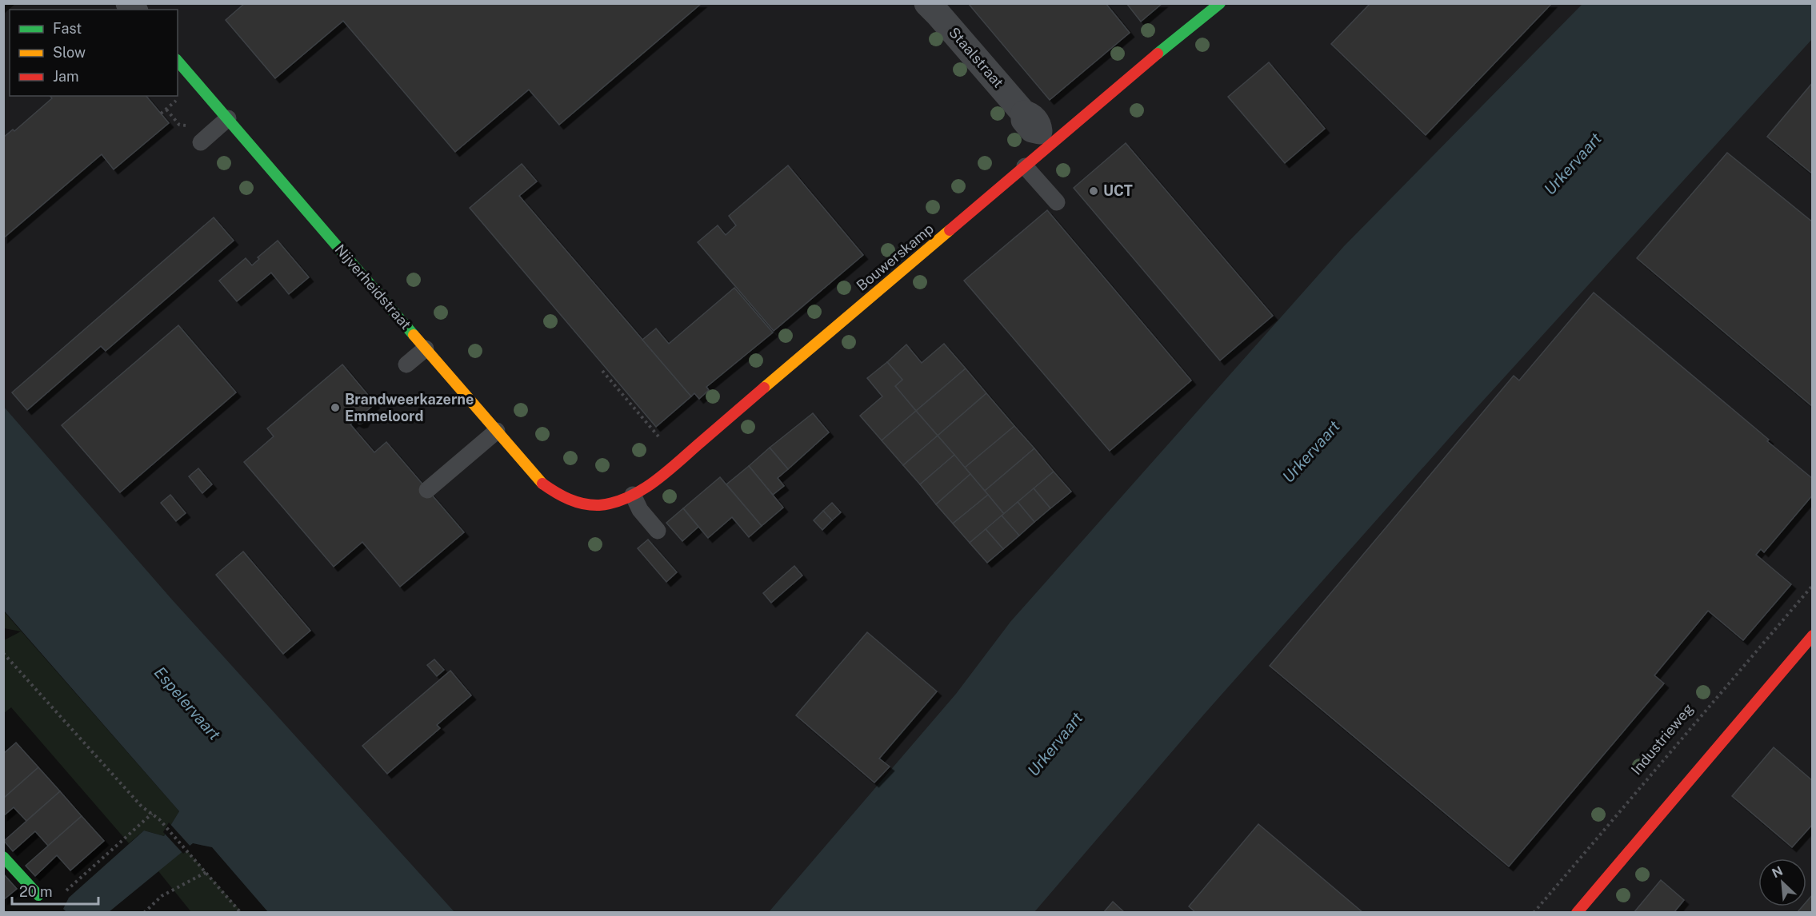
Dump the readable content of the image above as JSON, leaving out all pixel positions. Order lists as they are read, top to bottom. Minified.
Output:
{"streets":{"street":["Staalstraat","Bouwerskamp","Nijverheidstraat"],"path":["Industrieweg"]},"crossings":[["Staalstraat","Bouwerskamp"],["Bouwerskamp","Nijverheidstraat"]],"water":["Urkervaart","Espelervaart"],"places":["UCT","Brandweerkazerne Emmeloord"],"legend":["Fast","Slow","Jam"],"scale_bar":"20 m","north":"top left"}
